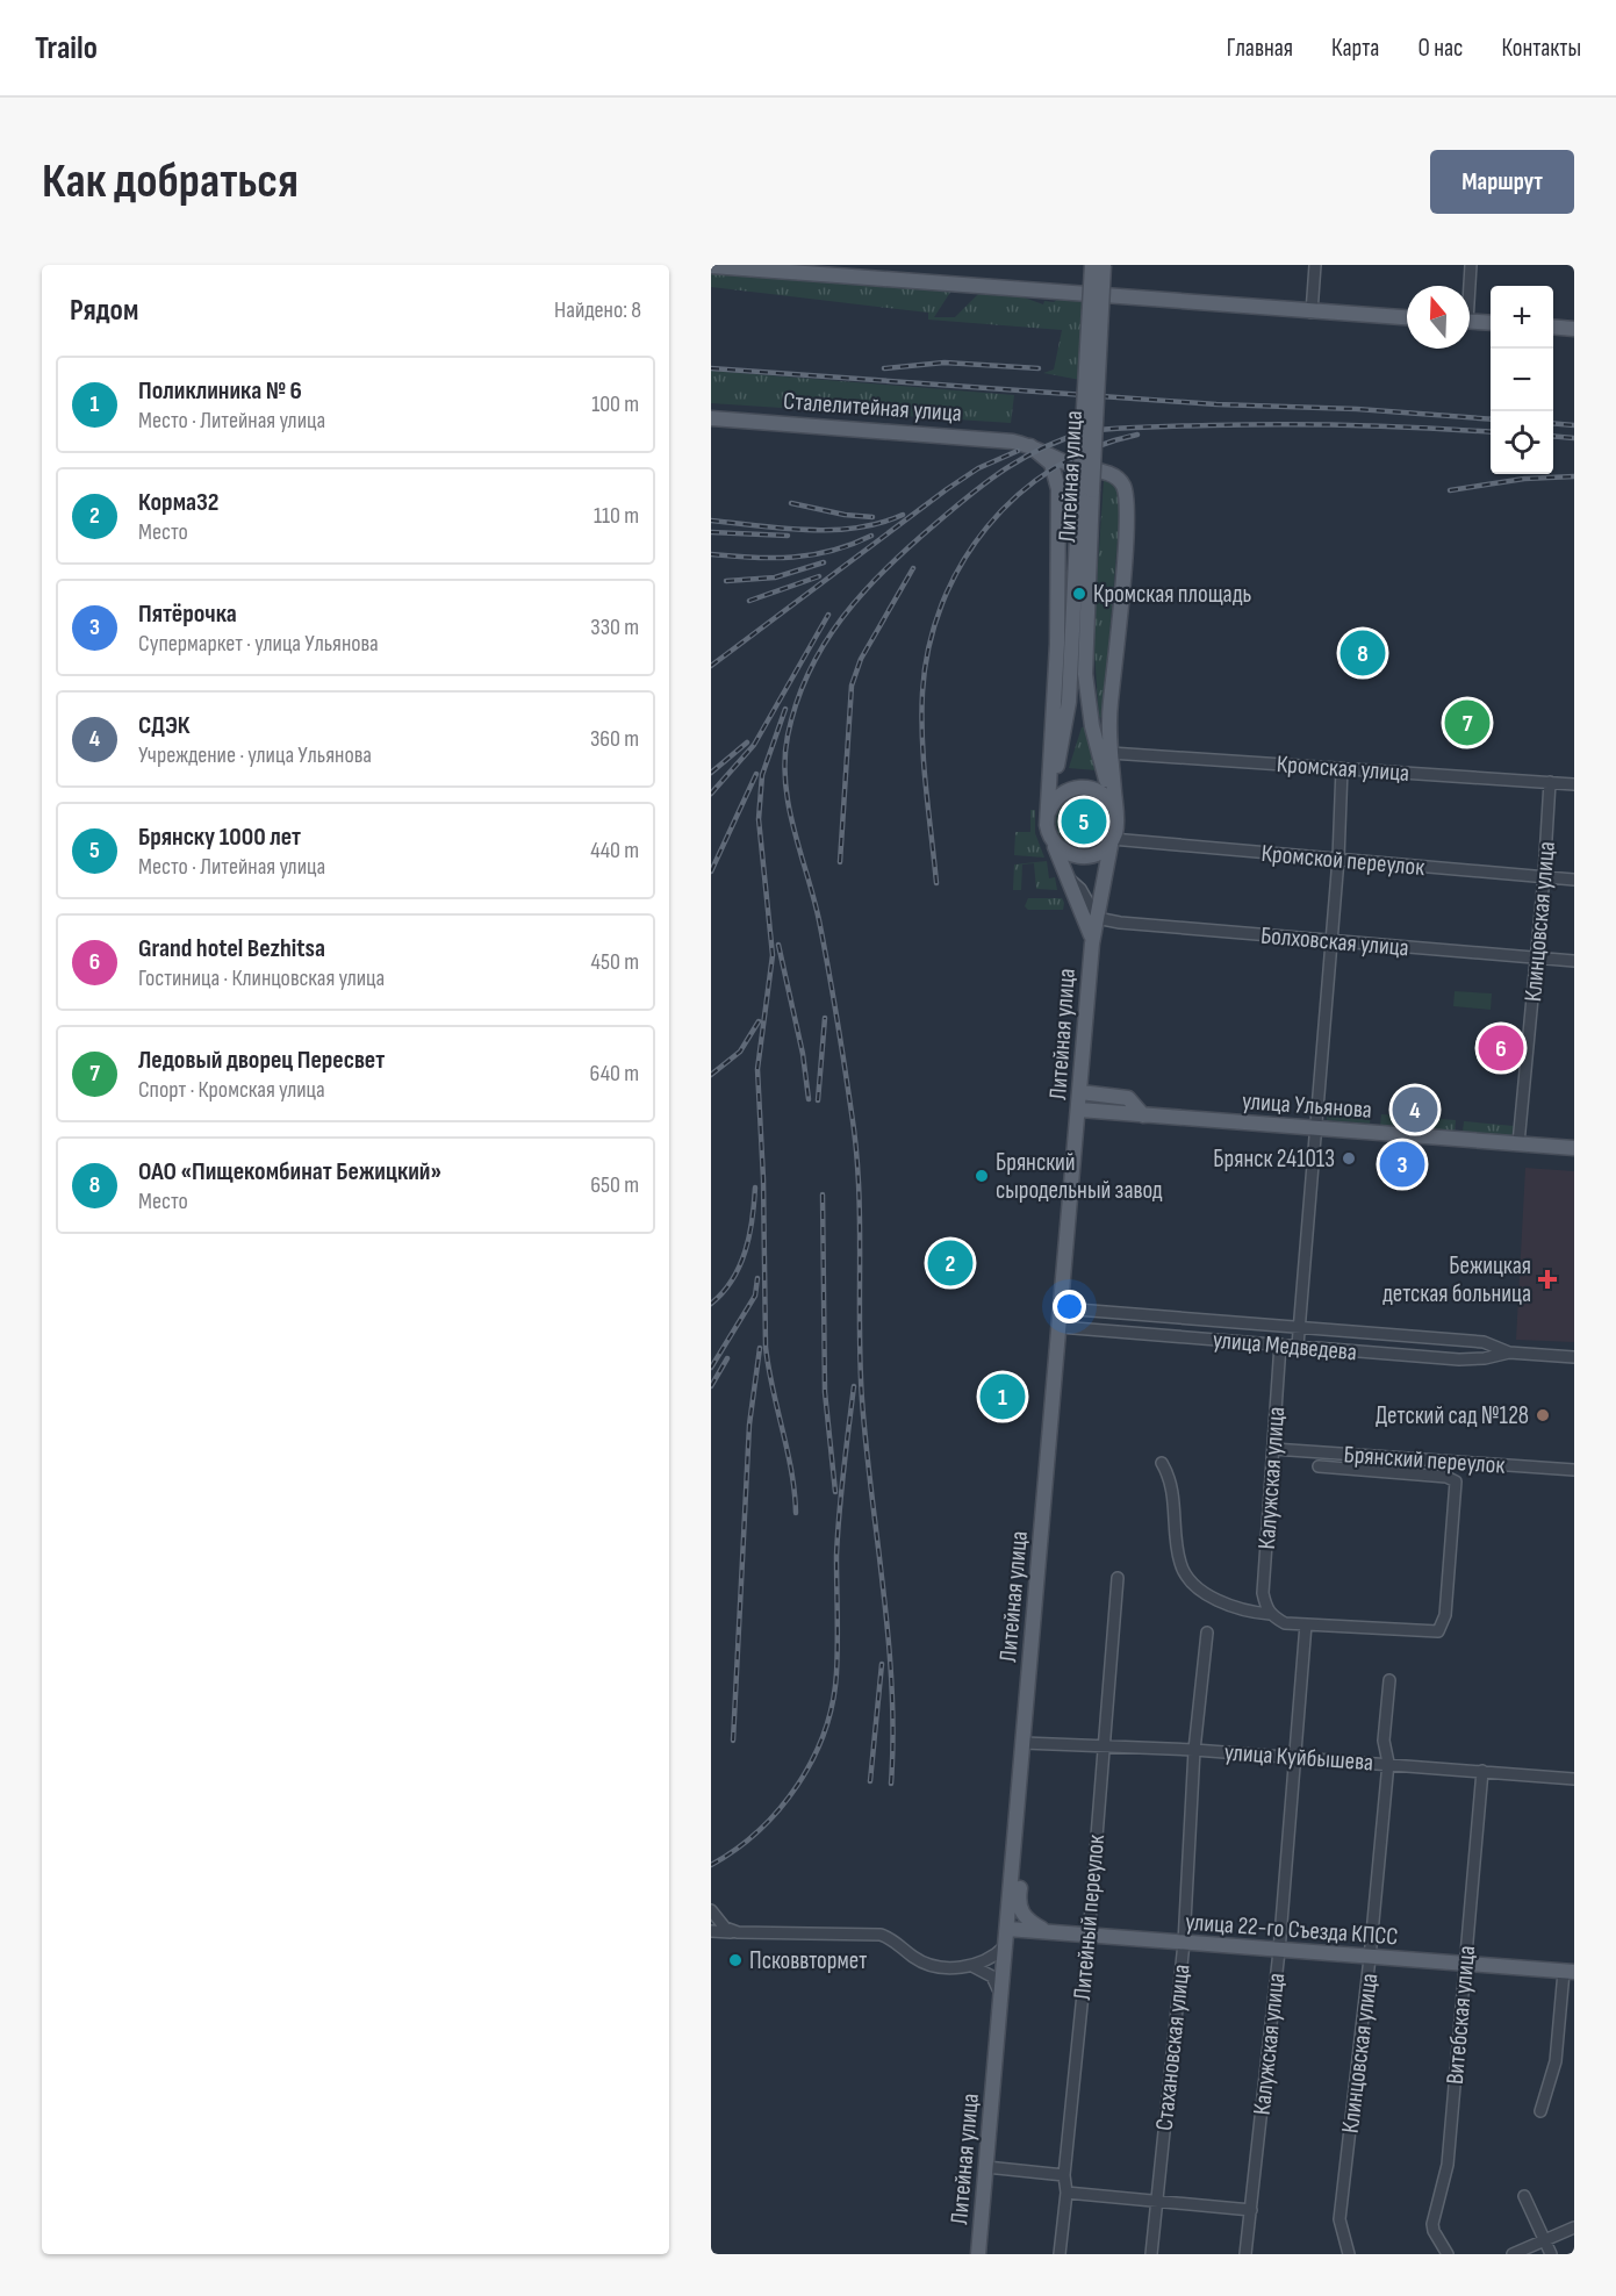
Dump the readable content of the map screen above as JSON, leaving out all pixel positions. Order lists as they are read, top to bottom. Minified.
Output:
{"streets":{"main road":["Сталелитейная улица","Литейная улица","улица Ульянова","улица 22-го Съезда КПСС"],"street":["Кромская улица","Кромской переулок","Клинцовская улица","Болховская улица","улица Медведева","Брянский переулок","Калужская улица","улица Куйбышева","Литейный переулок","Витебская улица","Стахановская улица"]},"crossings":[["Сталелитейная улица","Литейная улица"],["Сталелитейная улица","Кромская улица"],["Сталелитейная улица","Кромской переулок"],["Литейная улица","Кромской переулок"],["Литейная улица","Болховская улица"],["Литейная улица","улица Ульянова"],["Литейная улица","улица Медведева"],["Литейная улица","улица Куйбышева"],["Литейная улица","улица 22-го Съезда КПСС"],["Кромская улица","Клинцовская улица"],["Кромской переулок","Клинцовская улица"],["Клинцовская улица","Болховская улица"],["Клинцовская улица","улица Ульянова"],["Клинцовская улица","улица Куйбышева"],["Клинцовская улица","улица 22-го Съезда КПСС"],["улица Медведева","Калужская улица"],["Брянский переулок","Калужская улица"],["Калужская улица","улица Куйбышева"],["Калужская улица","улица 22-го Съезда КПСС"],["улица Куйбышева","Литейный переулок"],["улица Куйбышева","Витебская улица"],["улица Куйбышева","Стахановская улица"],["Литейный переулок","улица 22-го Съезда КПСС"],["улица 22-го Съезда КПСС","Витебская улица"],["улица 22-го Съезда КПСС","Стахановская улица"]],"places":{"other":["Кромская площадь","Брянск 241013","Брянский сыродельный завод","Детский сад №128","Псковвтормет"],"health":["Бежицкая детская больница"]},"north":"top","page":{"header":"Trailo","nav":["Главная","Карта","О нас","Контакты"],"buttons":"Маршрут","title":"Как добраться","heading":["Рядом","Найдено: 8"],"map_buttons":["+","−"],"list":[{"mark":"1","name":"Поликлиника № 6","note":"Место · Литейная улица","value":"100 m"},{"mark":"2","name":"Корма32","note":"Место","value":"110 m"},{"mark":"3","name":"Пятёрочка","note":"Супермаркет · улица Ульянова","value":"330 m"},{"mark":"4","name":"СДЭК","note":"Учреждение · улица Ульянова","value":"360 m"},{"mark":"5","name":"Брянску 1000 лет","note":"Место · Литейная улица","value":"440 m"},{"mark":"6","name":"Grand hotel Bezhitsa","note":"Гостиница · Клинцовская улица","value":"450 m"},{"mark":"7","name":"Ледовый дворец Пересвет","note":"Спорт · Кромская улица","value":"640 m"},{"mark":"8","name":"ОАО «Пищекомбинат Бежицкий»","note":"Место","value":"650 m"}],"pins":["8","7","5","6","4","3","2","1"]}}
